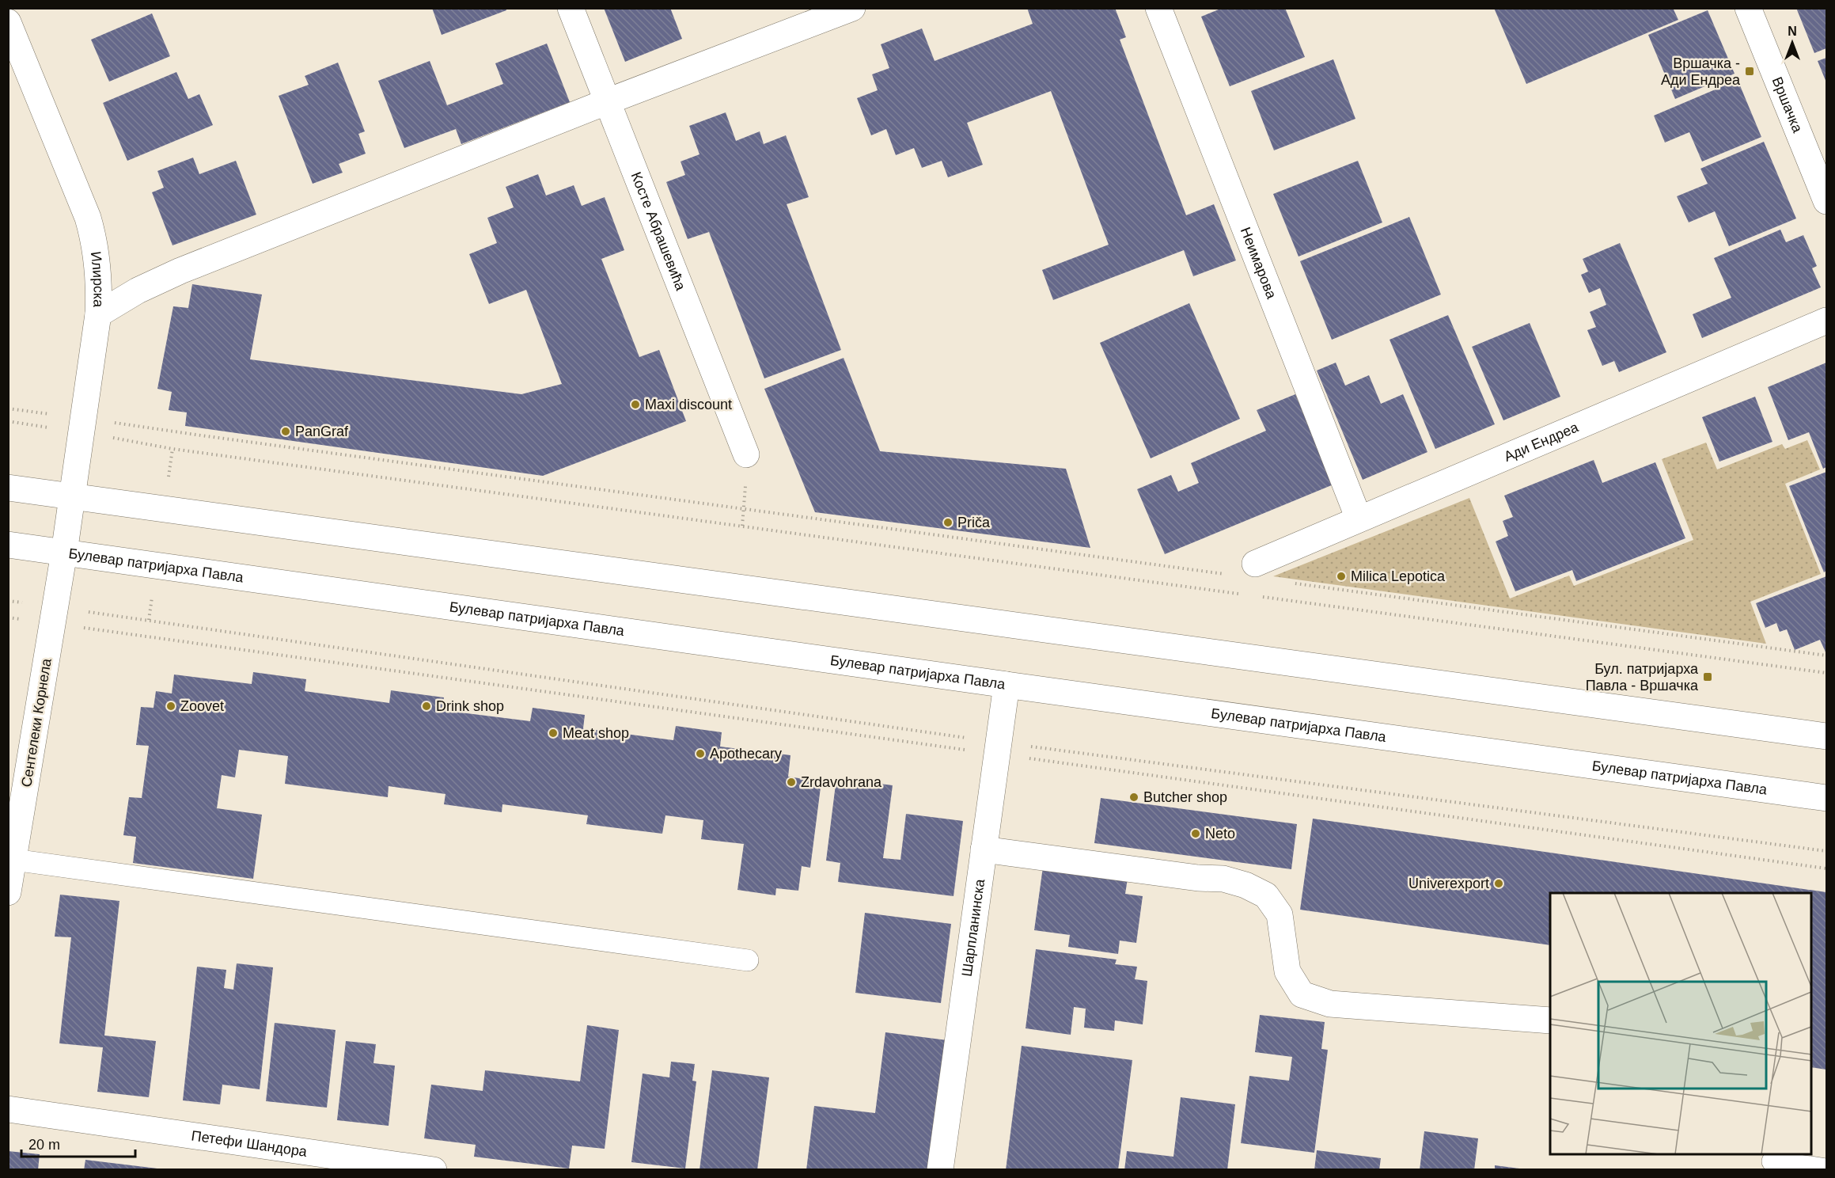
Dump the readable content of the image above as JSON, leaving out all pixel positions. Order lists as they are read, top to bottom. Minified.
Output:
{"streets":{"street":["Вршачка","Косте Абрашевића","Неимарова","Илирска","Ади Ендреа","Булевар патријарха Павла","Сентелеки Корнела","Шарпланинска","Петефи Шандора"]},"crossings":[["Неимарова","Ади Ендреа"],["Илирска","Булевар патријарха Павла"],["Илирска","Сентелеки Корнела"],["Булевар патријарха Павла","Сентелеки Корнела"],["Булевар патријарха Павла","Шарпланинска"]],"places":{"transit":["Вршачка - Ади Ендреа","Бул. патријарха Павла - Вршачка"],"other":["Maxi discount","PanGraf","Priča","Milica Lepotica","Zoovet","Drink shop","Meat shop","Apothecary","Zrdavohrana","Butcher shop","Neto","Univerexport"]},"scale_bar":"20 m","north":"top"}
